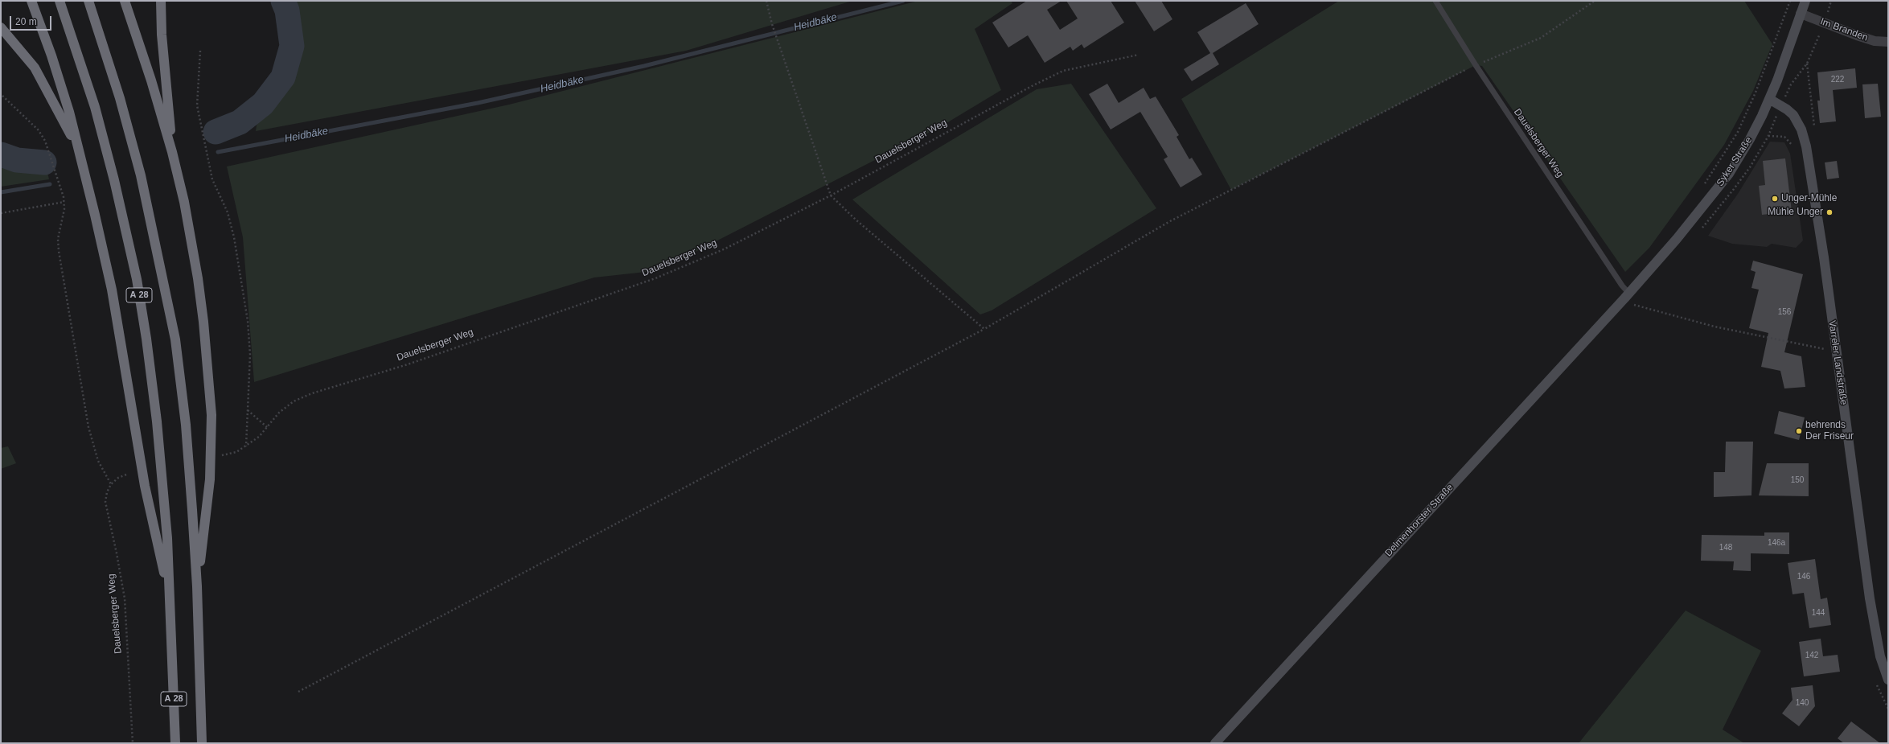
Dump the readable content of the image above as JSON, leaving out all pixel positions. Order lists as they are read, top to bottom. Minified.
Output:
{"streets":{"highway":["A 28"],"street":["Im Branden","Syker Straße","Varreler Landstraße","Delmenhorster Straße"],"lane":["Dauelsberger Weg"]},"crossings":[["Im Branden","Syker Straße"],["Dauelsberger Weg","Syker Straße"],["Dauelsberger Weg","Delmenhorster Straße"],["Syker Straße","Varreler Landstraße"],["Syker Straße","Delmenhorster Straße"]],"water":["Heidbäke"],"places":["Unger-Mühle","Mühle Unger","behrends Der Friseur"],"house_numbers":["222","156","150","146a","148","146","144","142","140"],"scale_bar":"20 m"}
